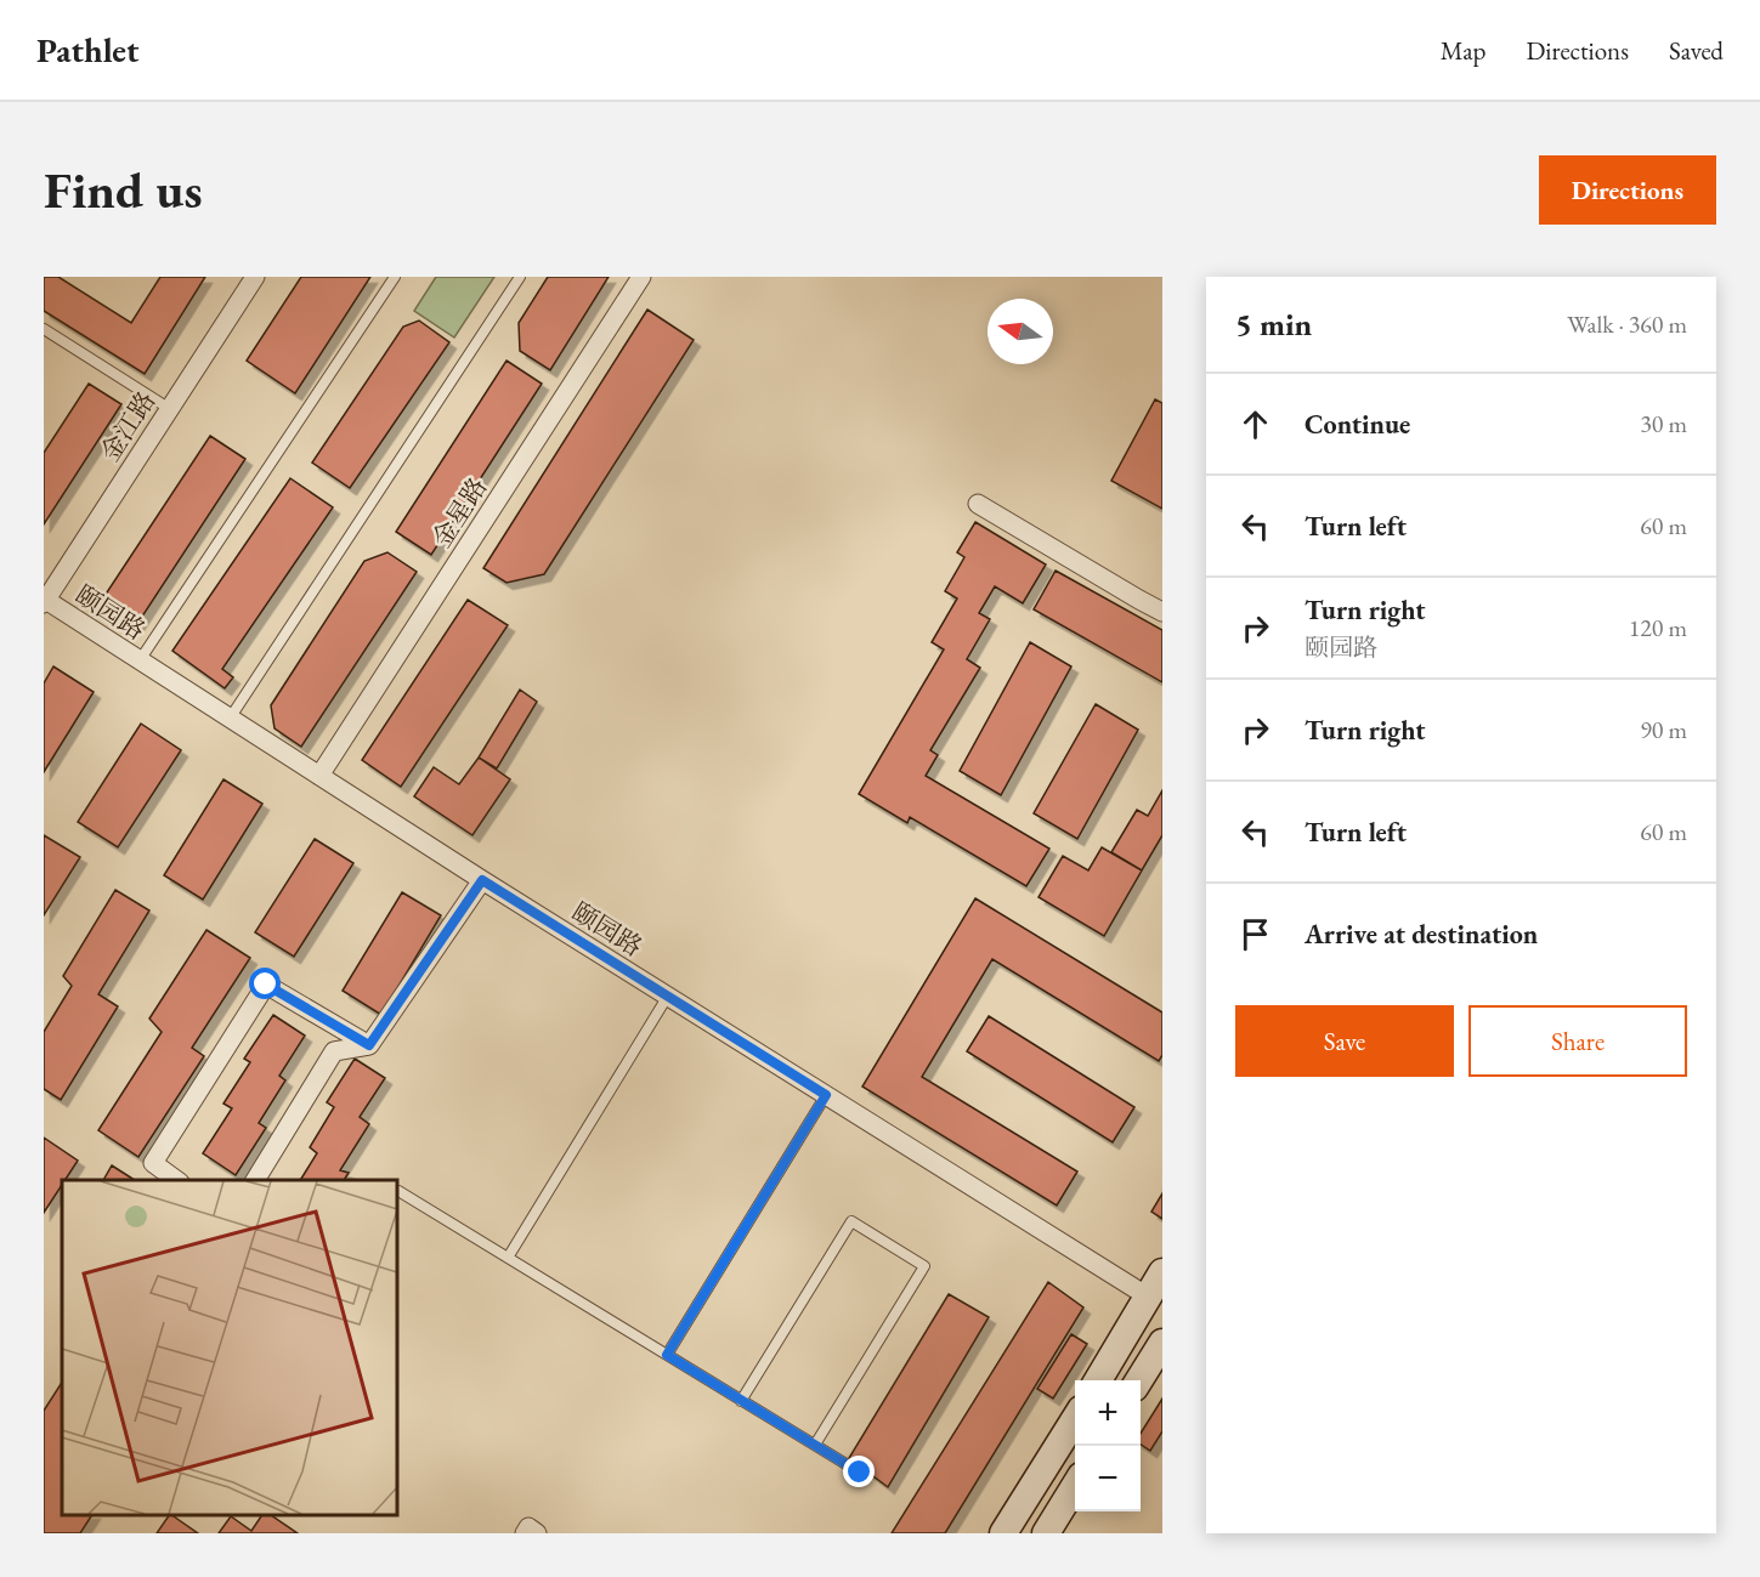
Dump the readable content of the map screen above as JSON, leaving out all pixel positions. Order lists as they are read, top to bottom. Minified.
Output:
{"streets":{"street":["金江路","金星路","颐园路"]},"crossings":[["金江路","颐园路"],["金星路","颐园路"]],"north":"left","page":{"header":"Pathlet","nav":["Map","Directions","Saved"],"buttons":["Directions",["Save","Share"]],"title":"Find us","heading":["5 min","Walk · 360 m"],"list":[["Continue","30 m"],["Turn left","60 m"],["Turn right","颐园路","120 m"],["Turn right","90 m"],["Turn left","60 m"],"Arrive at destination"],"map_buttons":["+","−"]}}
